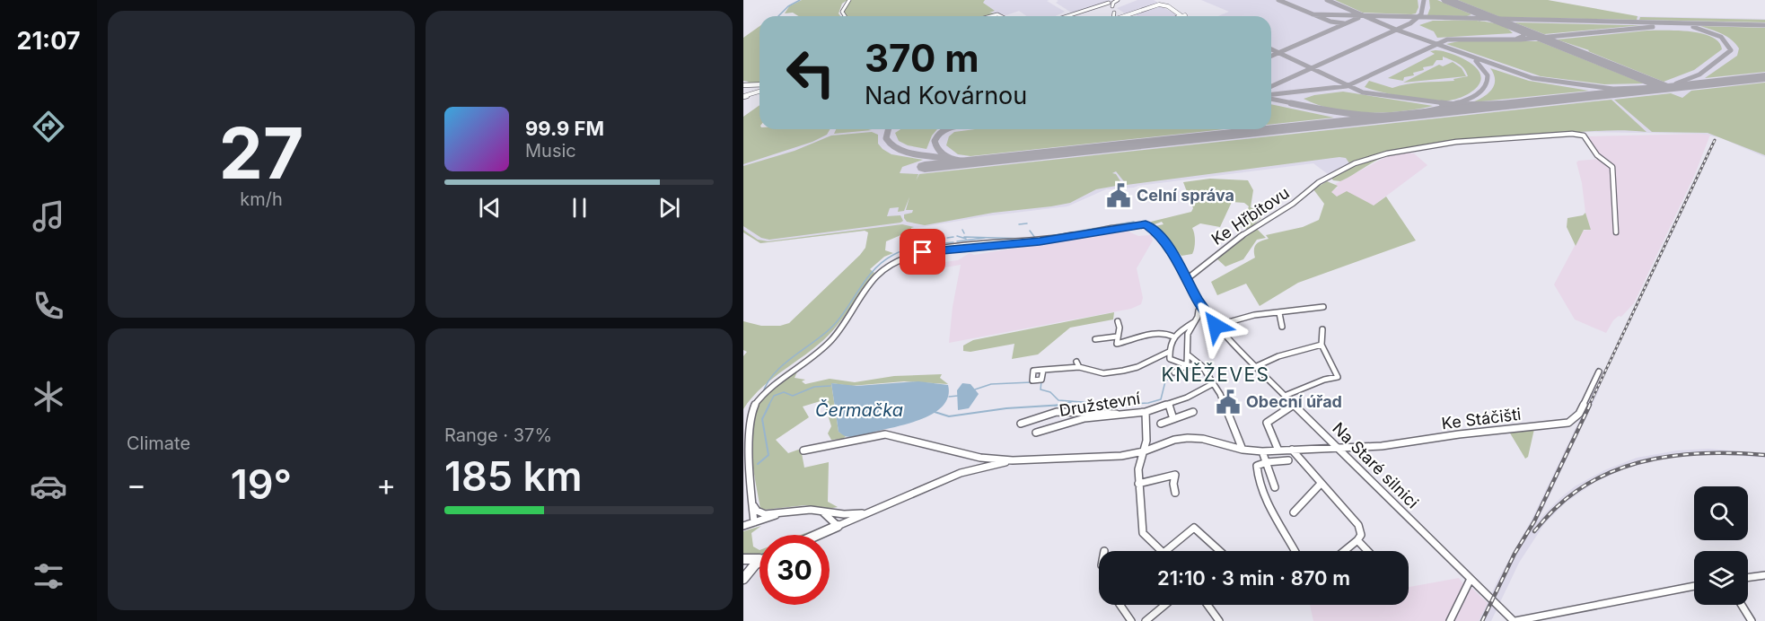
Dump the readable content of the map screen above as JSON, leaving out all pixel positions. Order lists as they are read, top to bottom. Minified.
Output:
{"streets":{"street":["Ke Hřbitovu","Družstevní","Ke Stáčišti","Na Staré silnici"]},"crossings":[["Ke Hřbitovu","Na Staré silnici"],["Ke Stáčišti","Na Staré silnici"]],"districts":["KNĚŽEVES"],"water":["Čermačka"],"places":{"public building":["Celní správa","Obecní úřad"]},"page":{"tabs":"21:07","tile":[["27","km/h"],"Climate",["Range · 37%","185 km"]],"turn":["370 m","Nad Kovárnou"],"song":["99.9 FM","Music"],"heat":["−","19°","+"],"limit":"30","trip":"21:10 · 3 min · 870 m"}}
